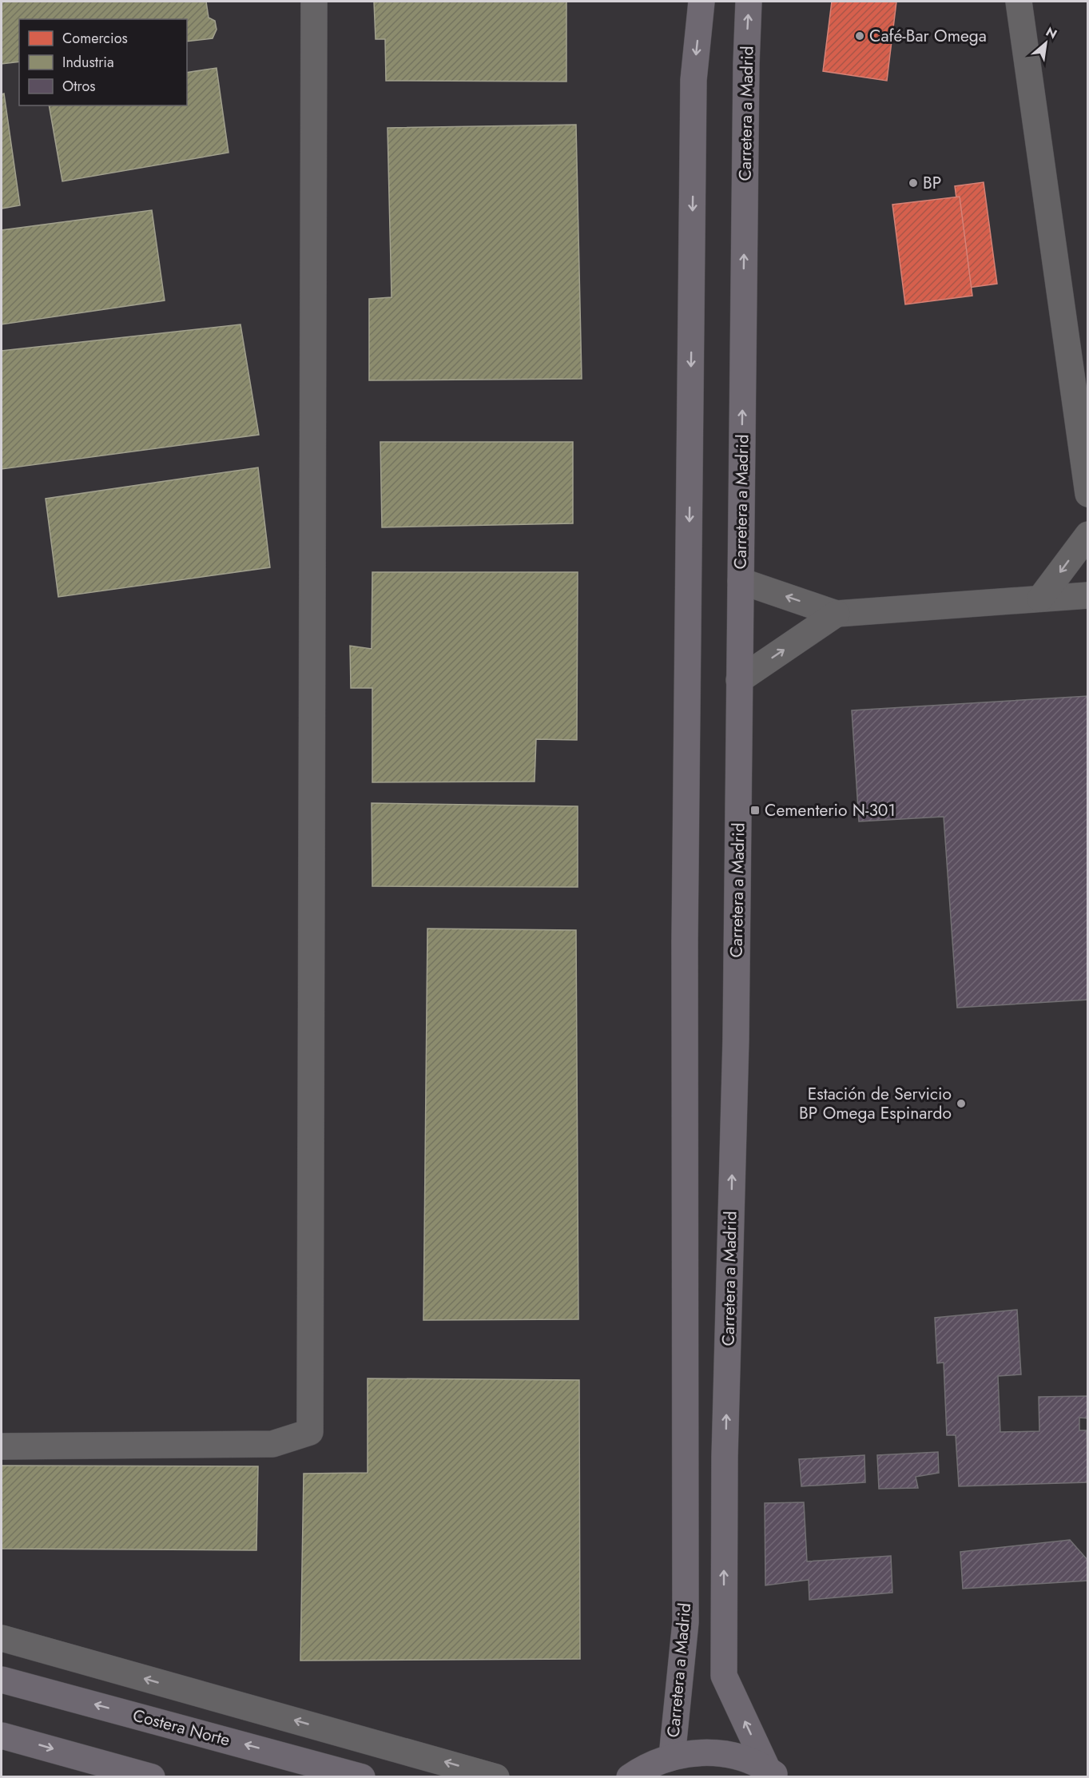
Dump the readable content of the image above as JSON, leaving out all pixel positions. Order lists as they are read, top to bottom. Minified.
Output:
{"streets":{"main road":["Carretera a Madrid","Costera Norte"]},"places":{"other":["Café-Bar Omega","BP","Estación de Servicio BP Omega Espinardo"],"transit":["Cementerio N-301"]},"legend":["Comercios","Industria","Otros"],"north":"top right"}
